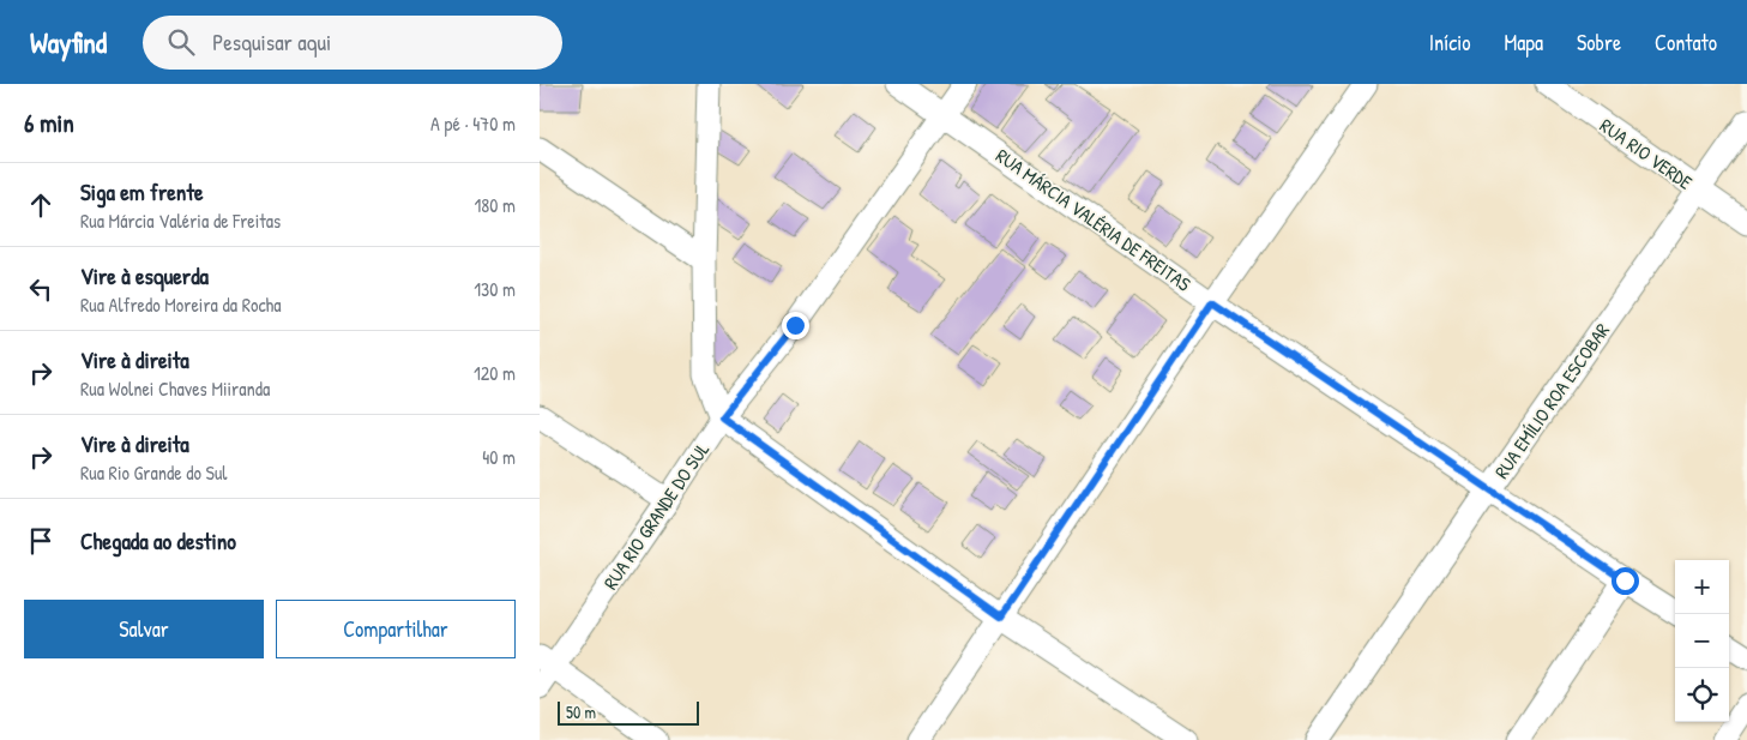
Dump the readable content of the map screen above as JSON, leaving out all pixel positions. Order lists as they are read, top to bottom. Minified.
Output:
{"streets":{"street":["RUA RIO VERDE","RUA MÁRCIA VALÉRIA DE FREITAS","RUA EMÍLIO ROA ESCOBAR","RUA RIO GRANDE DO SUL"]},"crossings":[["RUA RIO VERDE","RUA EMÍLIO ROA ESCOBAR"],["RUA MÁRCIA VALÉRIA DE FREITAS","RUA EMÍLIO ROA ESCOBAR"],["RUA MÁRCIA VALÉRIA DE FREITAS","RUA RIO GRANDE DO SUL"]],"scale_bar":"50 m","page":{"header":"Wayfind","search":"Pesquisar aqui","nav":["Início","Mapa","Sobre","Contato"],"heading":["6 min","A pé · 470 m"],"list":[["Siga em frente","Rua Márcia Valéria de Freitas","180 m"],["Vire à esquerda","Rua Alfredo Moreira da Rocha","130 m"],["Vire à direita","Rua Wolnei Chaves Miiranda","120 m"],["Vire à direita","Rua Rio Grande do Sul","40 m"],"Chegada ao destino"],"map_buttons":["+","−"],"buttons":["Salvar","Compartilhar"],"scale":"50 m"}}
